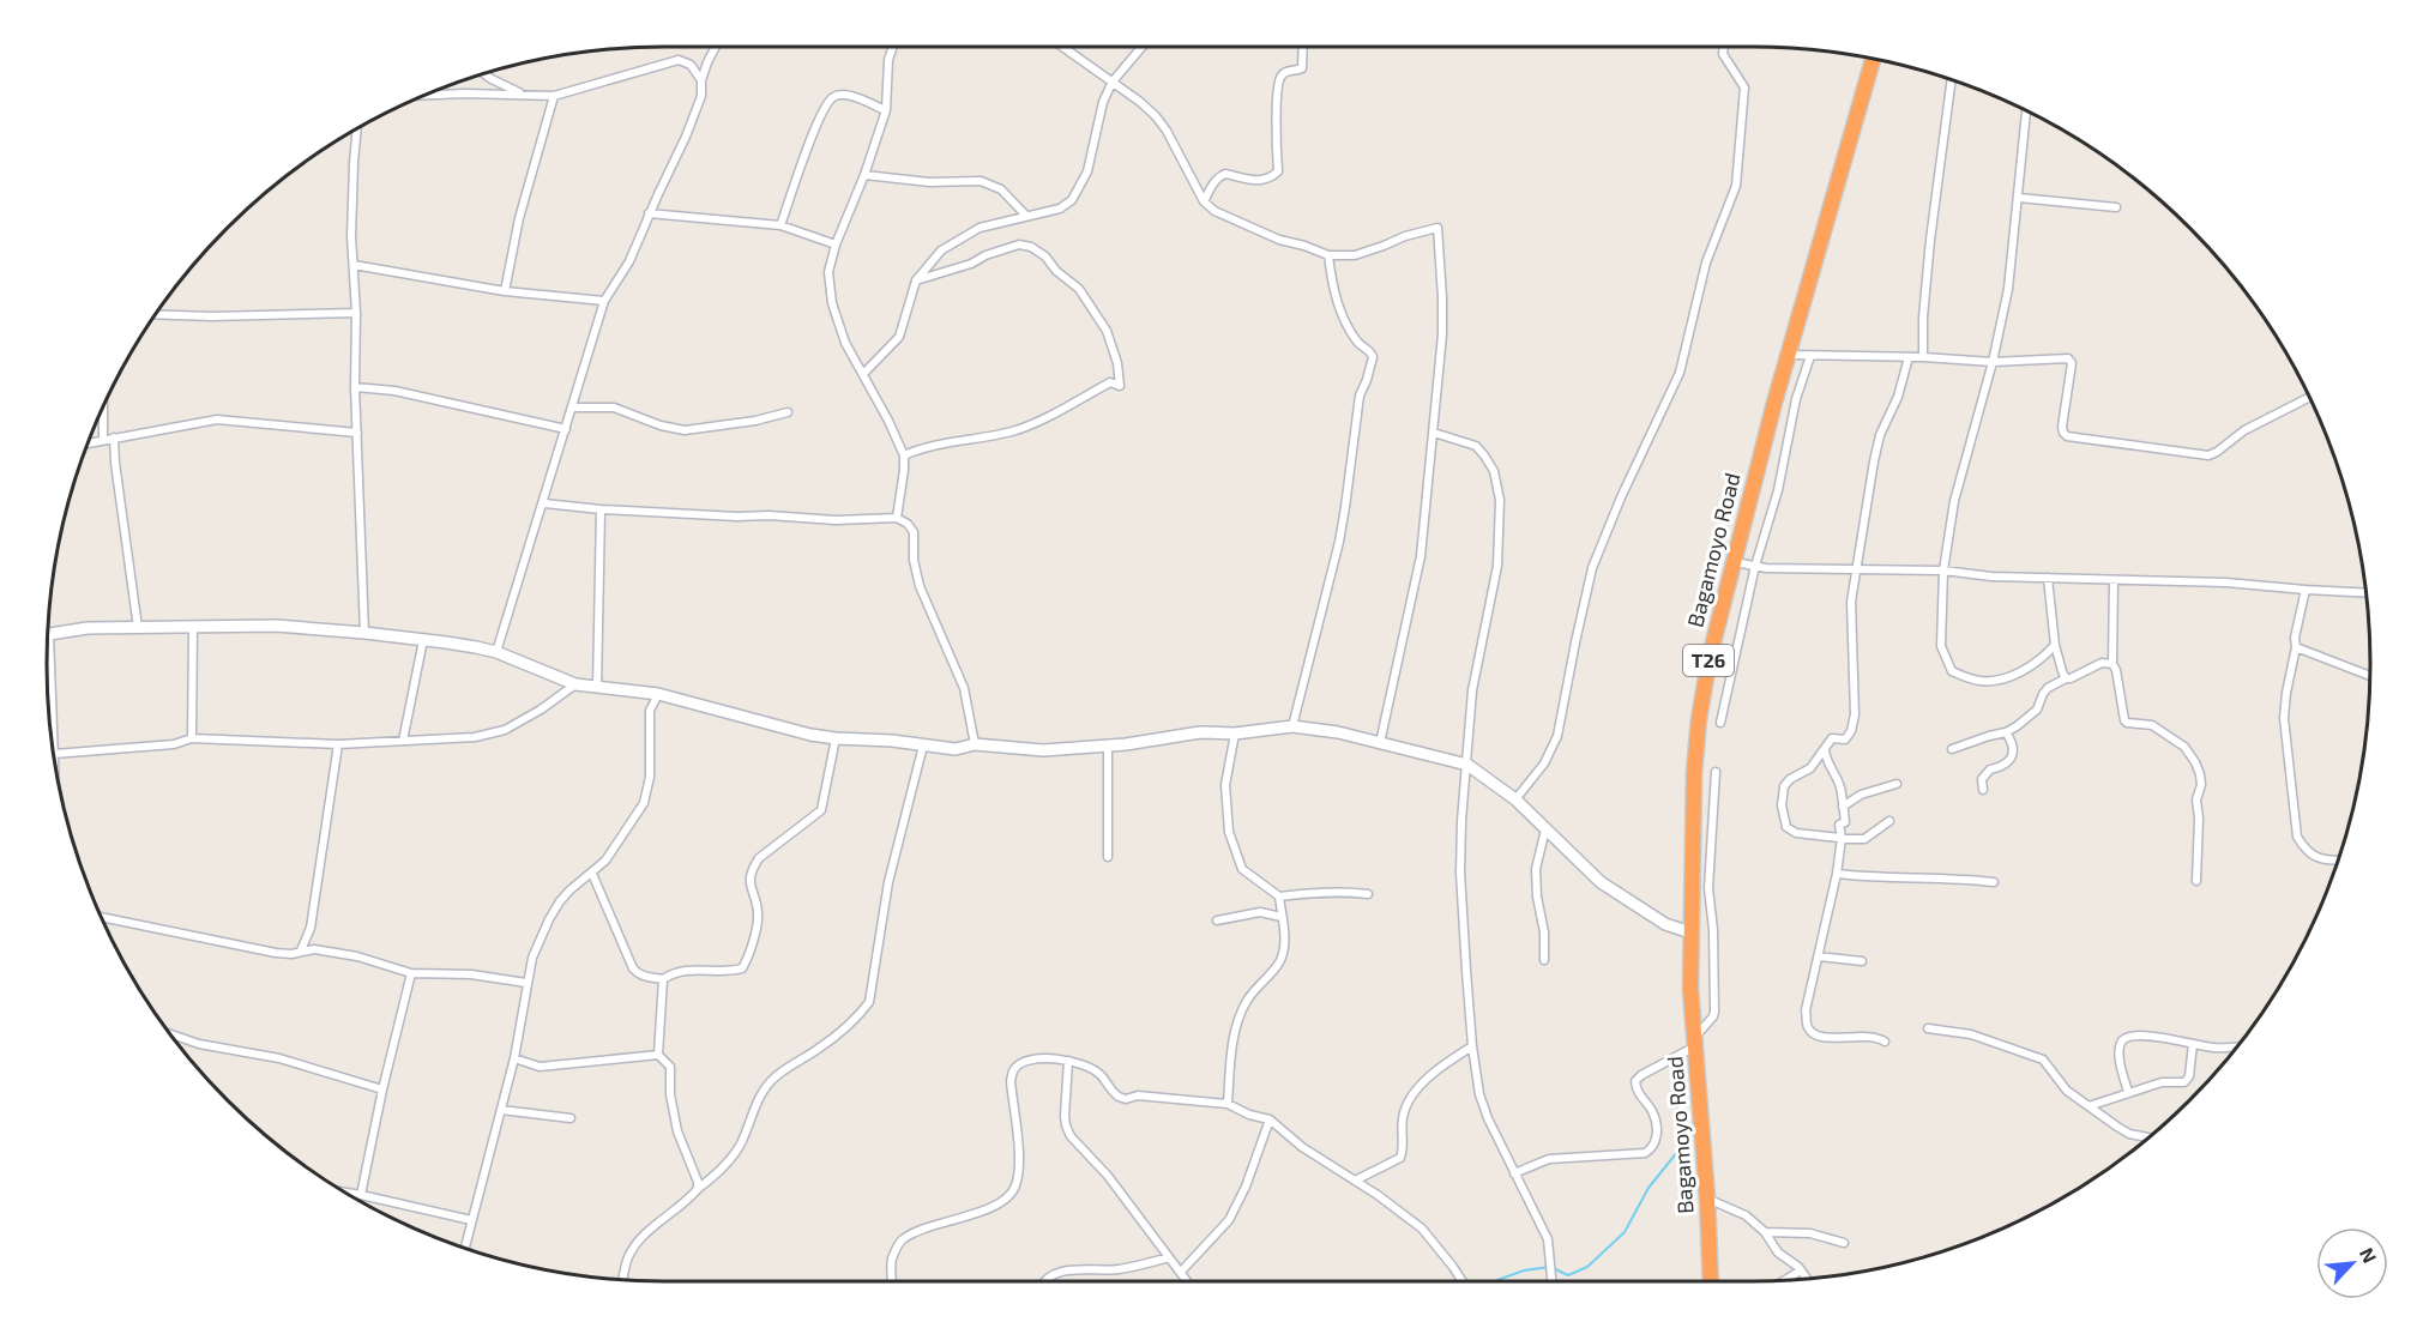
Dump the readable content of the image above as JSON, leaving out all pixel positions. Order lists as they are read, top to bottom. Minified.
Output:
{"streets":{"highway":["Bagamoyo Road","T26"]},"north":"top right"}
